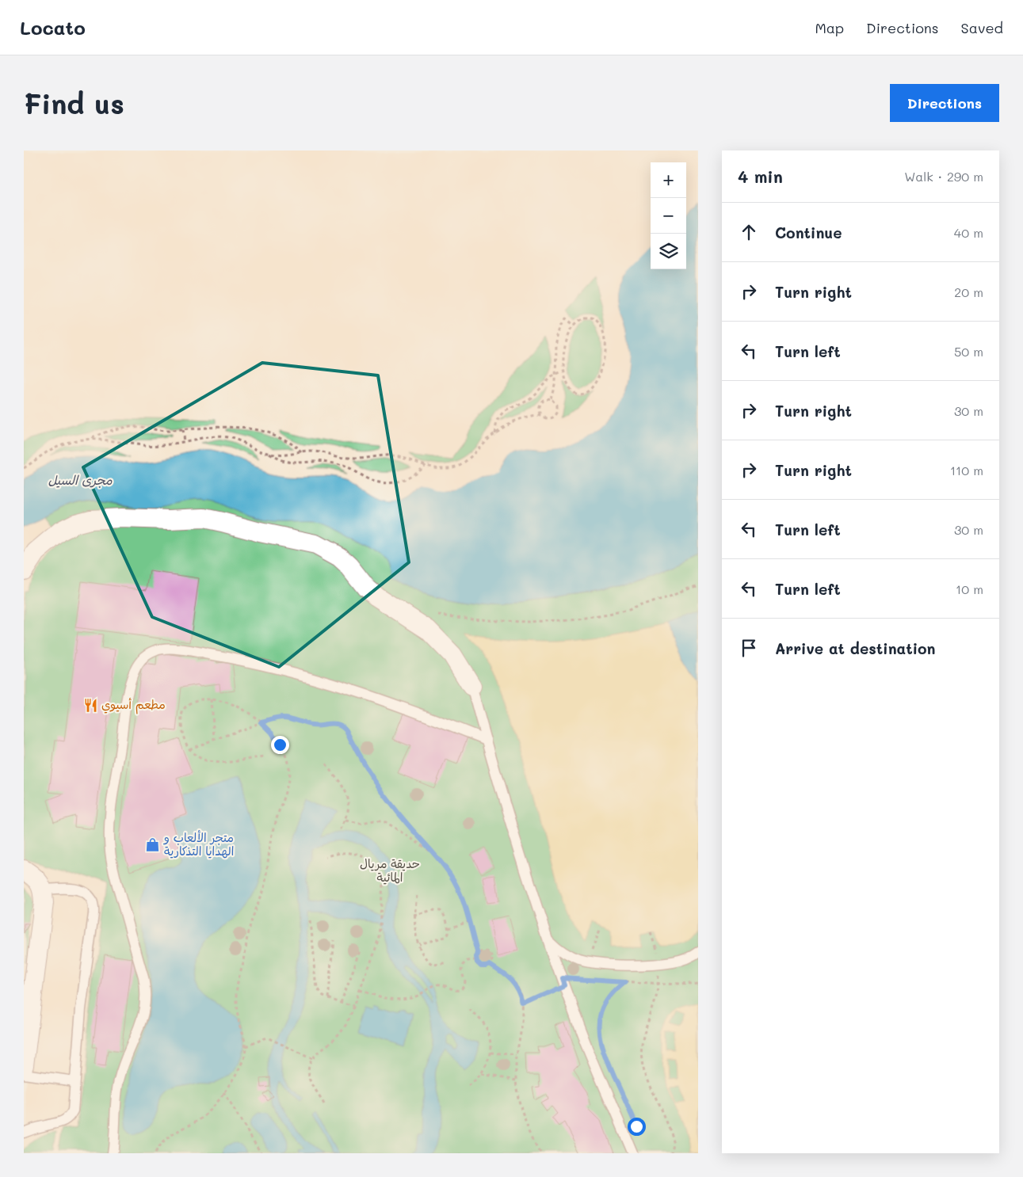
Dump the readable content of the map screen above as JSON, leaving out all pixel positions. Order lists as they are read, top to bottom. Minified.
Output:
{"water":["مجرى السيل"],"parks":["حديقة مريال المائية"],"places":{"restaurant":["مطعم أسيوي"],"shop":["متجر الألعاب و الهدايا التذكارية"]},"page":{"header":"Locato","nav":["Map","Directions","Saved"],"buttons":"Directions","title":"Find us","heading":["4 min","Walk · 290 m"],"map_buttons":["+","−"],"list":[["Continue","40 m"],["Turn right","20 m"],["Turn left","50 m"],["Turn right","30 m"],["Turn right","110 m"],["Turn left","30 m"],["Turn left","10 m"],"Arrive at destination"]}}
